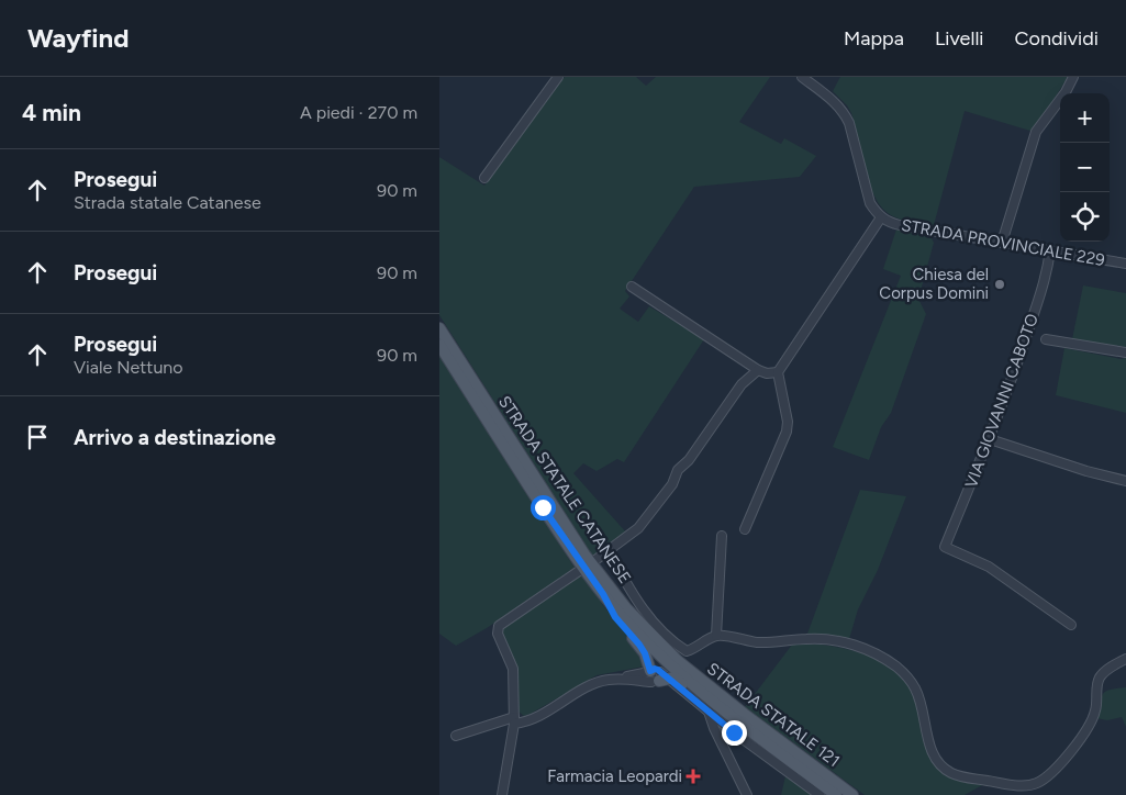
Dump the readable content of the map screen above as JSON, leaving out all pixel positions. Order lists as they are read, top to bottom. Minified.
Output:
{"streets":{"main road":["STRADA STATALE CATANESE","STRADA STATALE 121"],"street":["STRADA PROVINCIALE 229","VIA GIOVANNI CABOTO"]},"crossings":[["STRADA PROVINCIALE 229","VIA GIOVANNI CABOTO"],["STRADA STATALE CATANESE","STRADA STATALE 121"]],"places":{"other":["Chiesa del Corpus Domini"],"health":["Farmacia Leopardi"]},"page":{"header":"Wayfind","nav":["Mappa","Livelli","Condividi"],"heading":["4 min","A piedi · 270 m"],"map_buttons":["+","−"],"list":[["Prosegui","Strada statale Catanese","90 m"],["Prosegui","90 m"],["Prosegui","Viale Nettuno","90 m"],"Arrivo a destinazione"]}}
